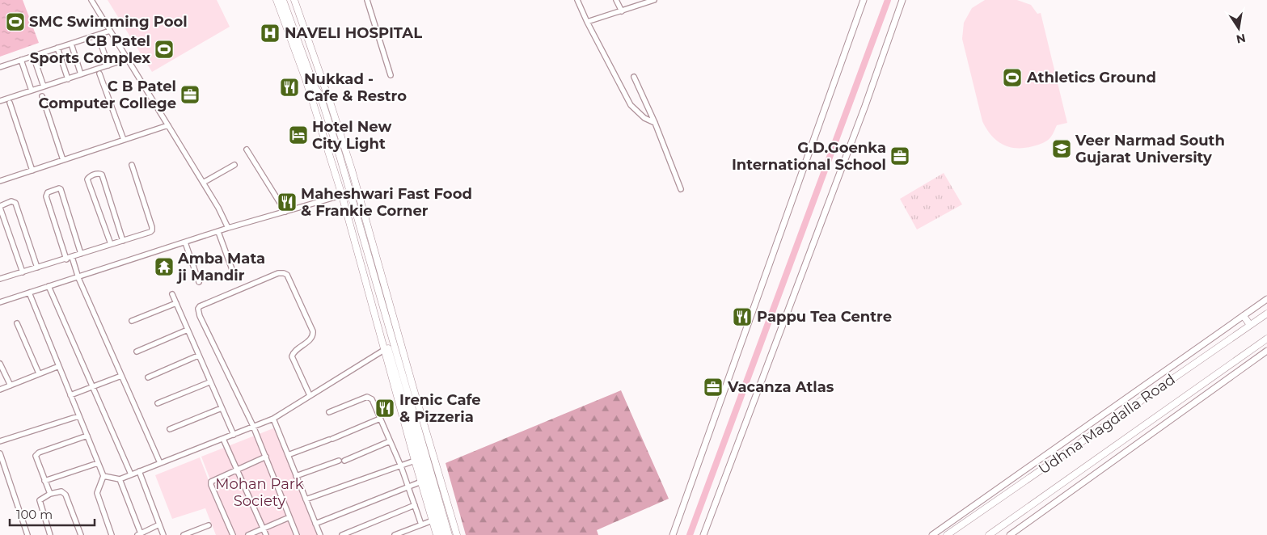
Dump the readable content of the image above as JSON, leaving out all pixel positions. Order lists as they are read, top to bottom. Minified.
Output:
{"streets":{"main road":["Udhna Magdalla Road"]},"parks":["Mohan Park Society"],"places":{"sports":["SMC Swimming Pool","CB Patel Sports Complex","Athletics Ground"],"hospital":["NAVELI HOSPITAL"],"restaurant":["Nukkad - Cafe & Restro","Maheshwari Fast Food & Frankie Corner","Pappu Tea Centre","Irenic Cafe & Pizzeria"],"office":["C B Patel Computer College","G.D.Goenka International School","Vacanza Atlas"],"hotel":["Hotel New City Light"],"school or university":["Veer Narmad South Gujarat University"],"temple":["Amba Mata ji Mandir"]},"scale_bar":"100 m","north":"bottom"}
